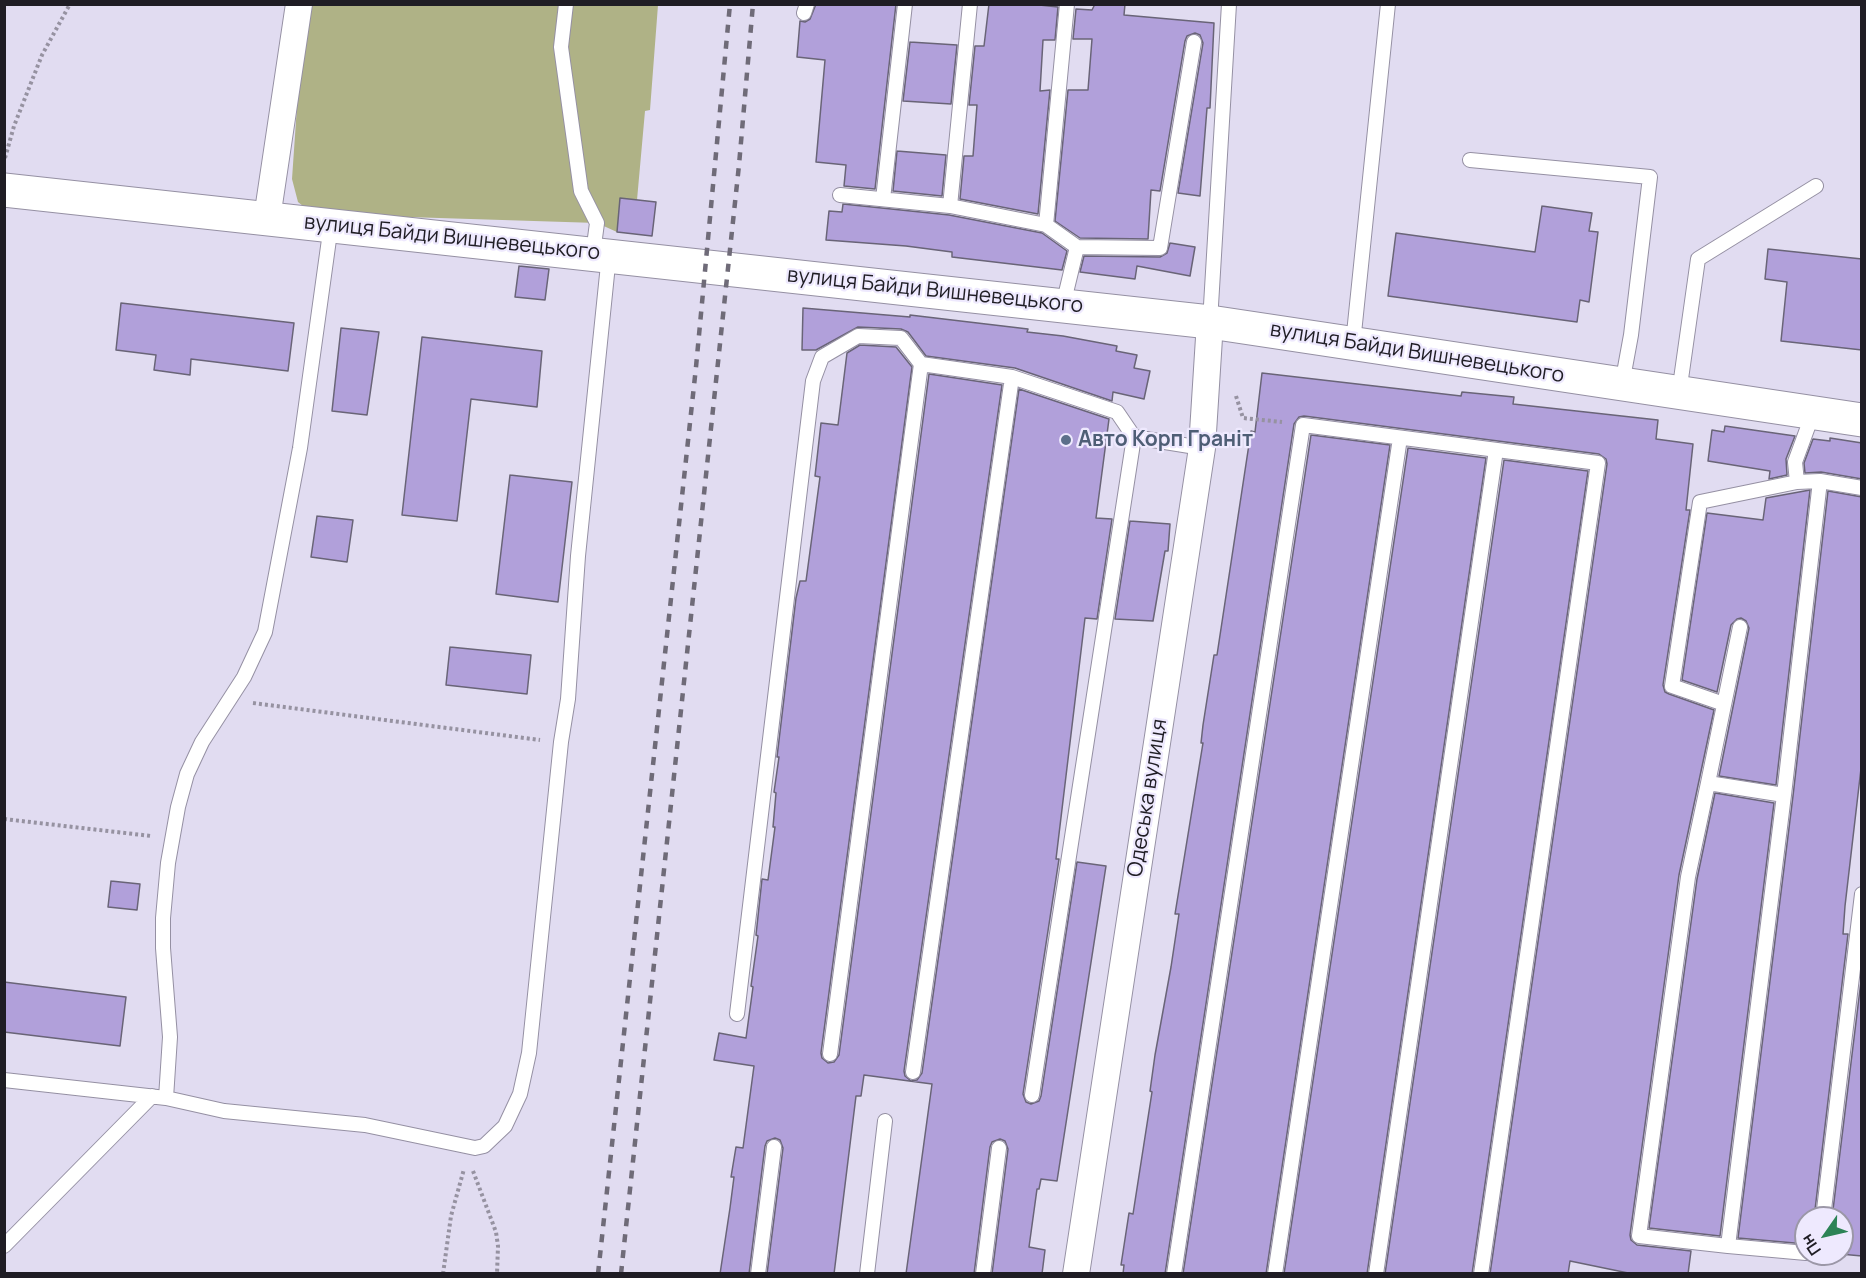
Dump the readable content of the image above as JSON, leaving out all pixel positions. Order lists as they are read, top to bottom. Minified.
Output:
{"streets":{"street":["вулиця Байди Вишневецького","Одеська вулиця"]},"crossings":[["вулиця Байди Вишневецького","Одеська вулиця"]],"places":["Авто Корп Граніт"],"north":"bottom left"}
